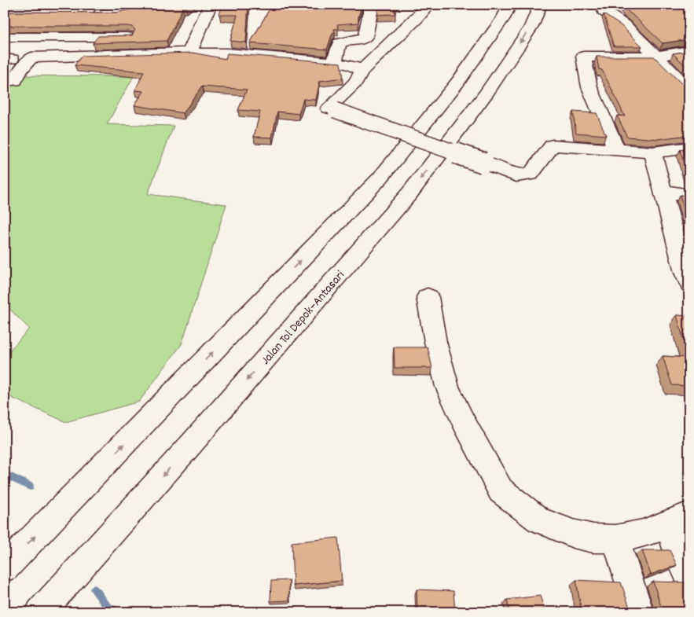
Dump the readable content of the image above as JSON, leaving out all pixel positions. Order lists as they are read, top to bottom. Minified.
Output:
{"streets":{"main road":["Jalan Tol Depok–Antasari"]}}
